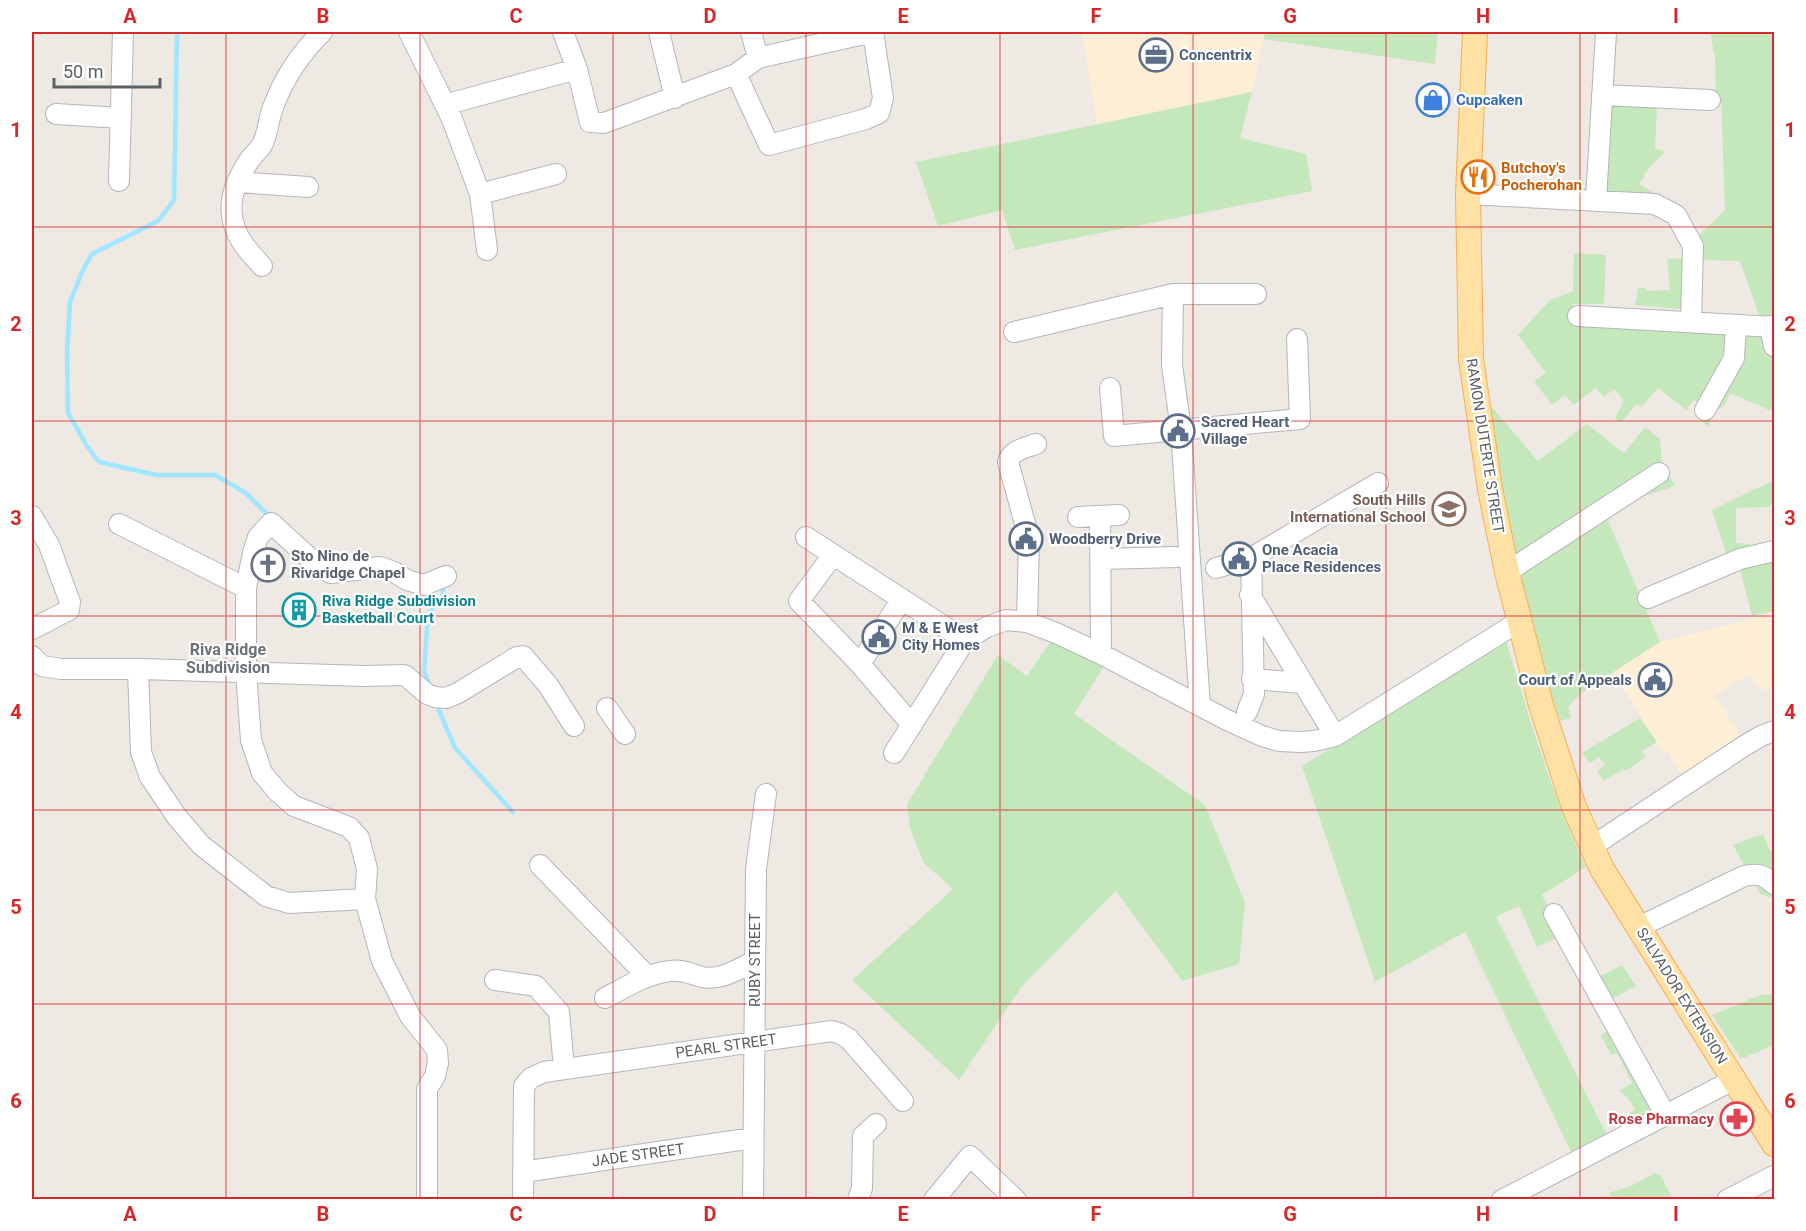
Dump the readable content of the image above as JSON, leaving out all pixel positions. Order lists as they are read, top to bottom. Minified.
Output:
{"streets":{"main road":["RAMON DUTERTE STREET","SALVADOR EXTENSION"],"street":["RUBY STREET","PEARL STREET","JADE STREET"]},"crossings":[["RAMON DUTERTE STREET","SALVADOR EXTENSION"],["RUBY STREET","PEARL STREET"],["RUBY STREET","JADE STREET"],["PEARL STREET","JADE STREET"]],"districts":["Riva Ridge Subdivision"],"places":{"office":["Concentrix"],"shop":["Cupcaken"],"restaurant":["Butchoy's Pocherohan"],"public building":["Sacred Heart Village","Woodberry Drive","One Acacia Place Residences","M & E West City Homes","Court of Appeals"],"school or university":["South Hills International School"],"church":["Sto Nino de Rivaridge Chapel"],"building":["Riva Ridge Subdivision Basketball Court"],"pharmacy":["Rose Pharmacy"]},"scale_bar":"50 m","grid":{"columns":["A","B","C","D","E","F","G","H","I"],"rows":["1","2","3","4","5","6"]}}
